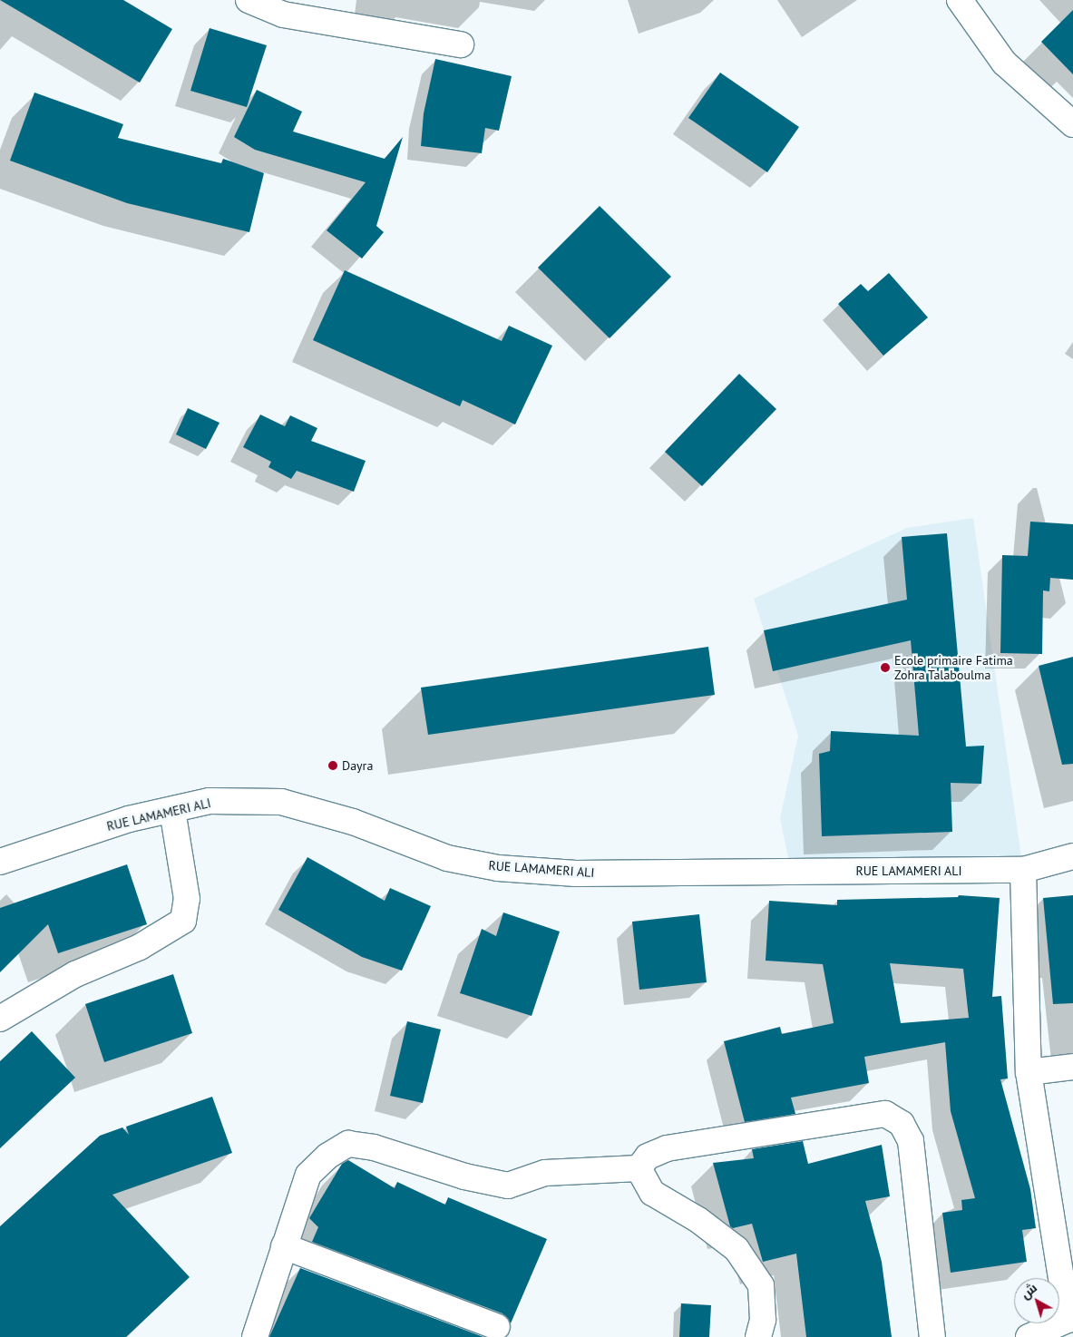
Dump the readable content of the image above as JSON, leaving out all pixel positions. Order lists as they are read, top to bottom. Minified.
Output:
{"streets":{"street":["RUE LAMAMERI ALI"]},"places":["Ecole primaire Fatima Zohra Talaboulma","Dayra"],"north":"top left"}
